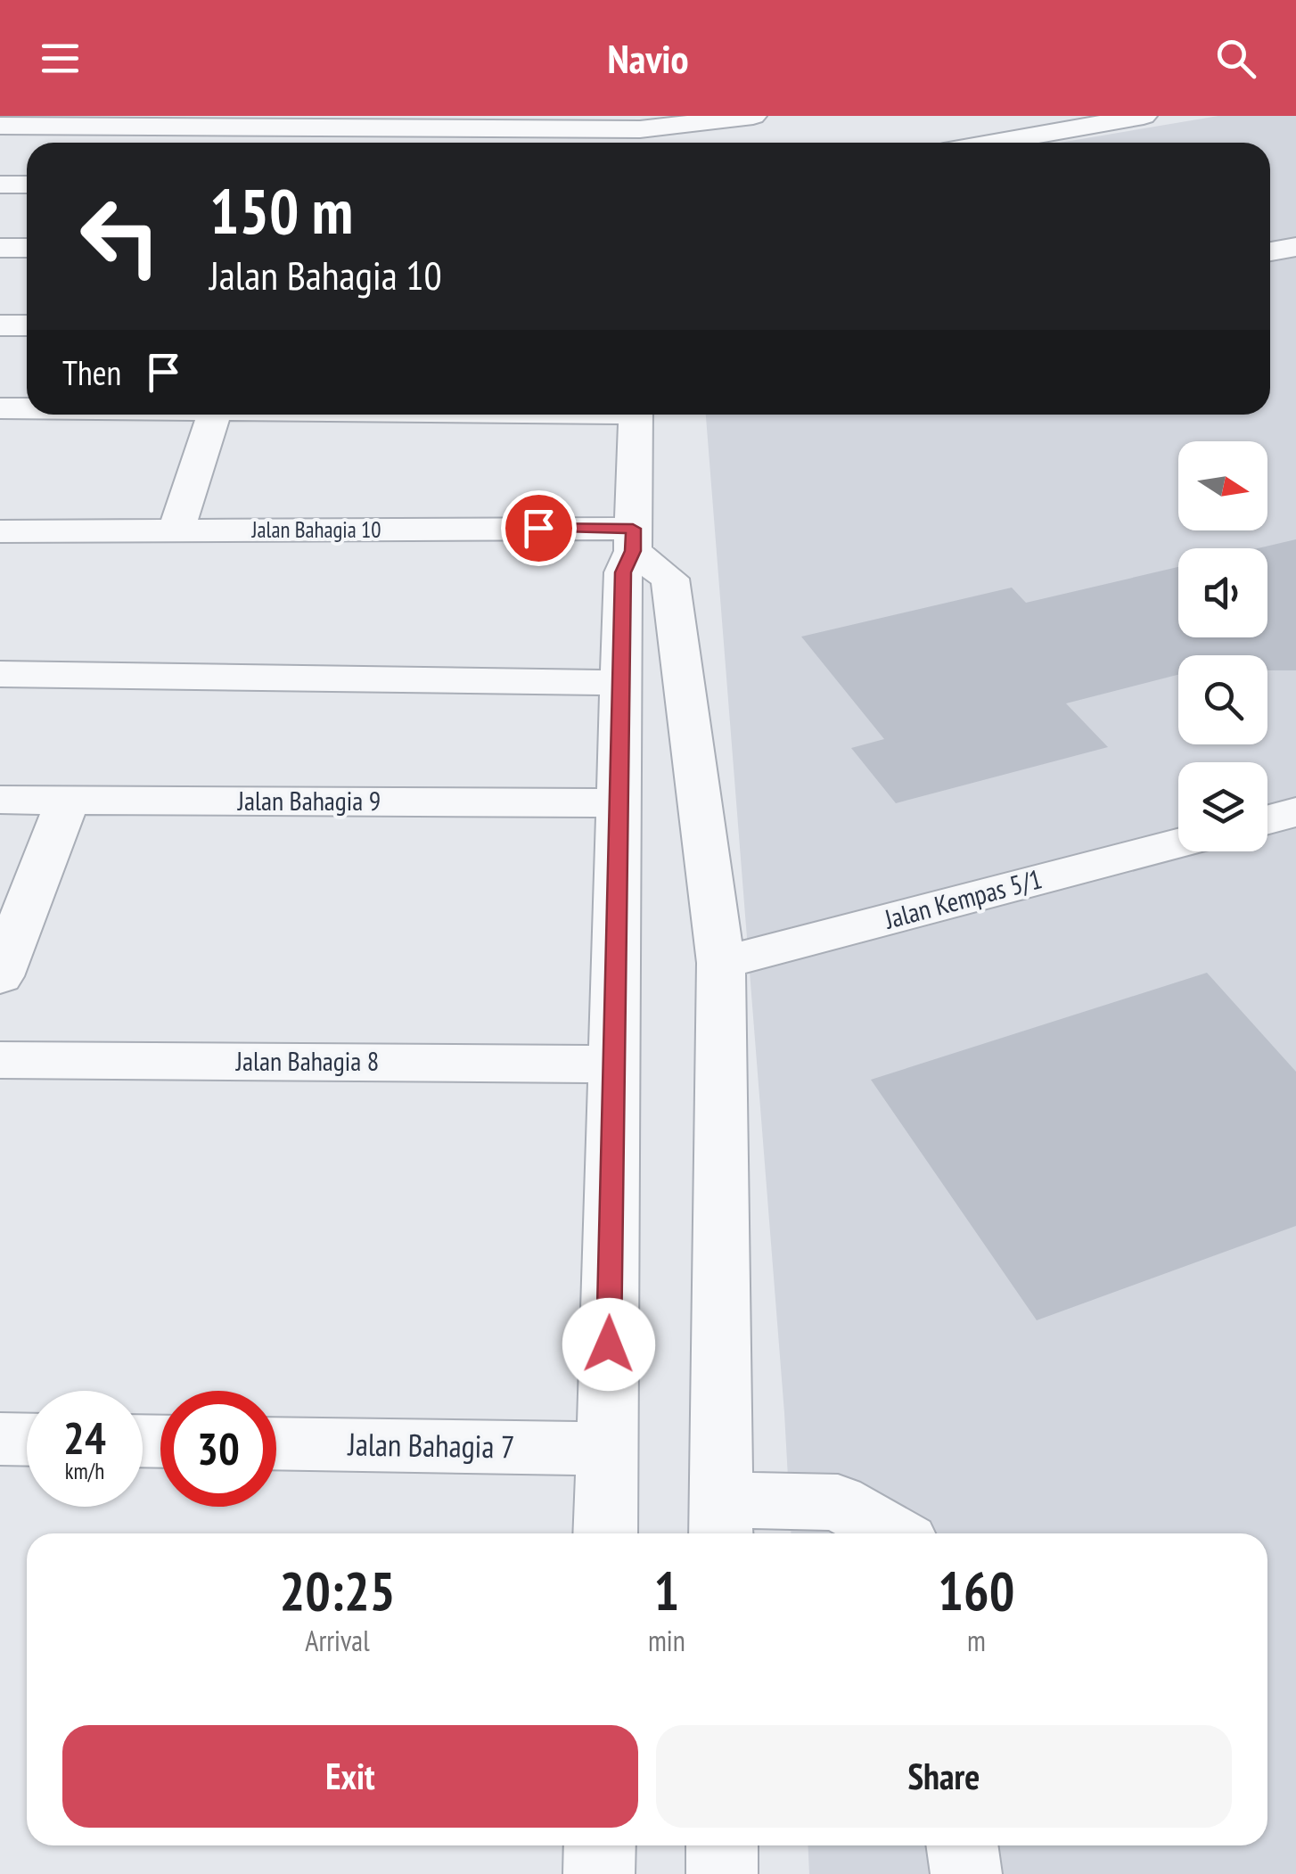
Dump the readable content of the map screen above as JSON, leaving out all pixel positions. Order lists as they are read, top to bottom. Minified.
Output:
{"streets":{"street":["Jalan Bahagia 10","Jalan Bahagia 9","Jalan Kempas 5/1","Jalan Bahagia 8","Jalan Bahagia 7"]},"north":"right","page":{"header":"Navio","turn":["150 m","Jalan Bahagia 10"],"then":"Then","speed":"24 km/h","limit":"30","eta":["20:25","Arrival","1","min","160","m"],"buttons":["Exit","Share"]}}
